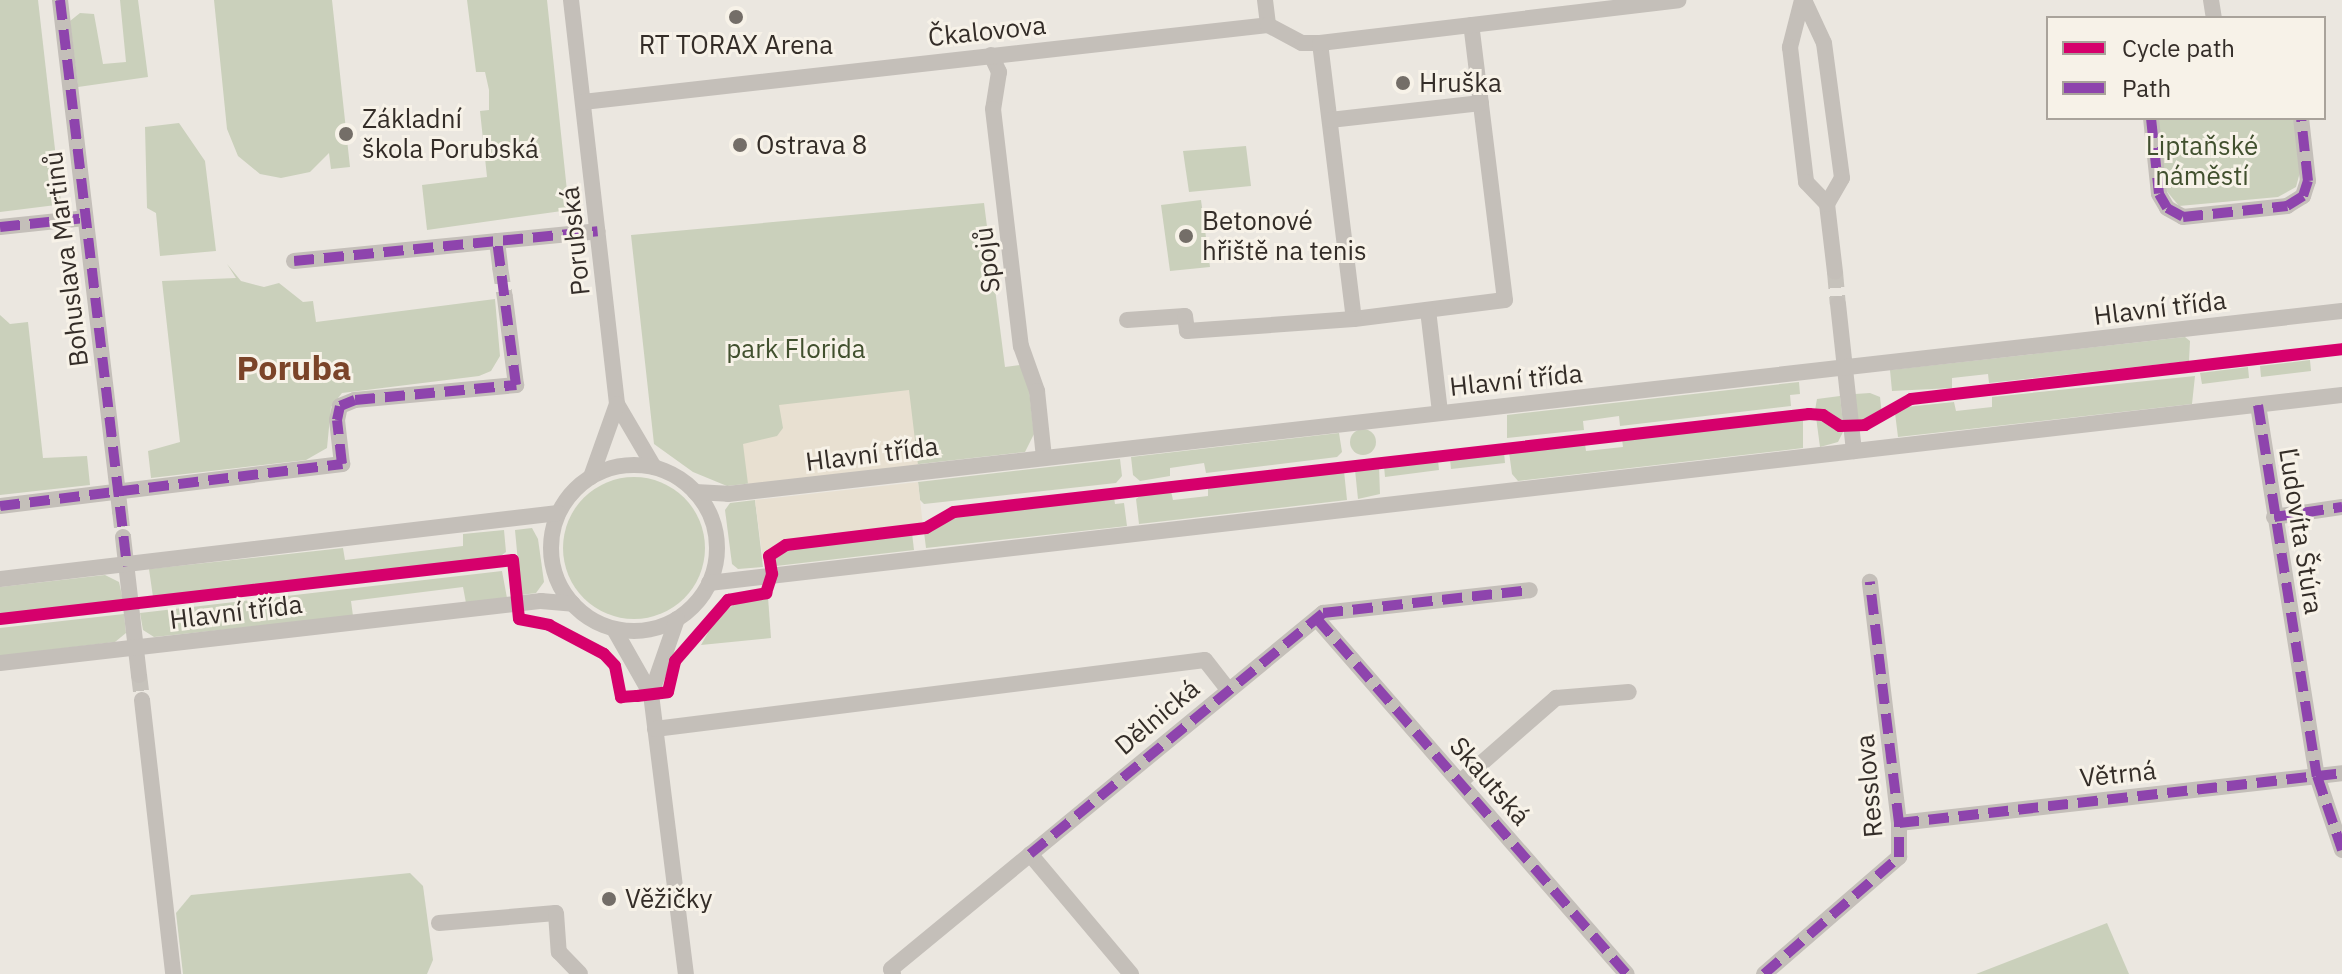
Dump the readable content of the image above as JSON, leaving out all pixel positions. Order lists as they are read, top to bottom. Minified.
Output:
{"streets":{"street":["Čkalovova","Porubská","Bohuslava Martinů","Spojů","Hlavní třída","Ľudovíta Štúra","Dělnická","Větrná","Skautská","Resslova"]},"crossings":[["Čkalovova","Porubská"],["Čkalovova","Spojů"],["Porubská","Hlavní třída"],["Spojů","Hlavní třída"],["Ľudovíta Štúra","Větrná"],["Dělnická","Skautská"],["Větrná","Resslova"]],"districts":["Poruba"],"parks":["Liptaňské náměstí","park Florida"],"places":["RT TORAX Arena","Hruška","Základní škola Porubská","Ostrava 8","Betonové hřiště na tenis","Věžičky"],"legend":["Cycle path","Path"]}
